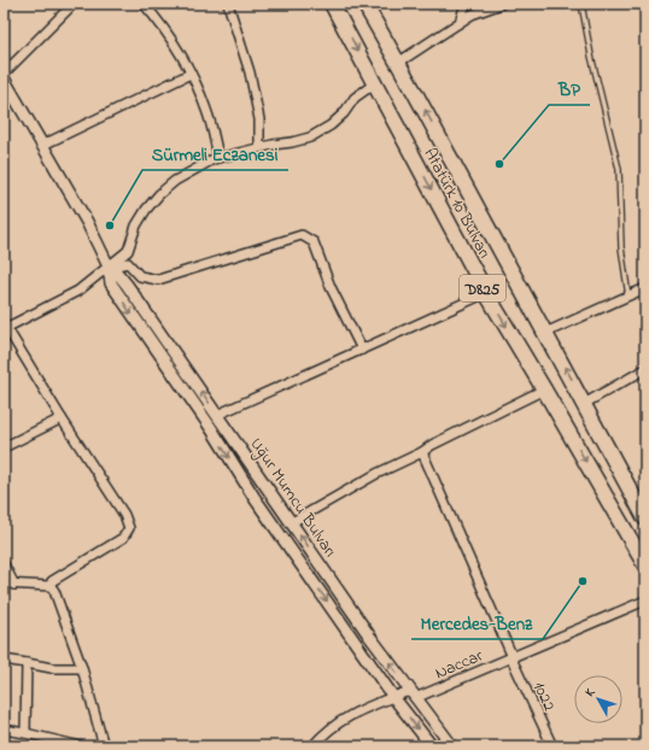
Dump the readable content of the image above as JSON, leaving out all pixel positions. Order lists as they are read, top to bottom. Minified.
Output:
{"streets":{"highway":["Atatürk 10 Bulvarı","D825"],"street":["Uğur Mumcu Bulvarı","Naccar","1022"]},"crossings":[["Uğur Mumcu Bulvarı","Naccar"],["Naccar","1022"]],"places":["BP","Sürmeli Eczanesi","Mercedes-Benz"],"north":"top left"}
